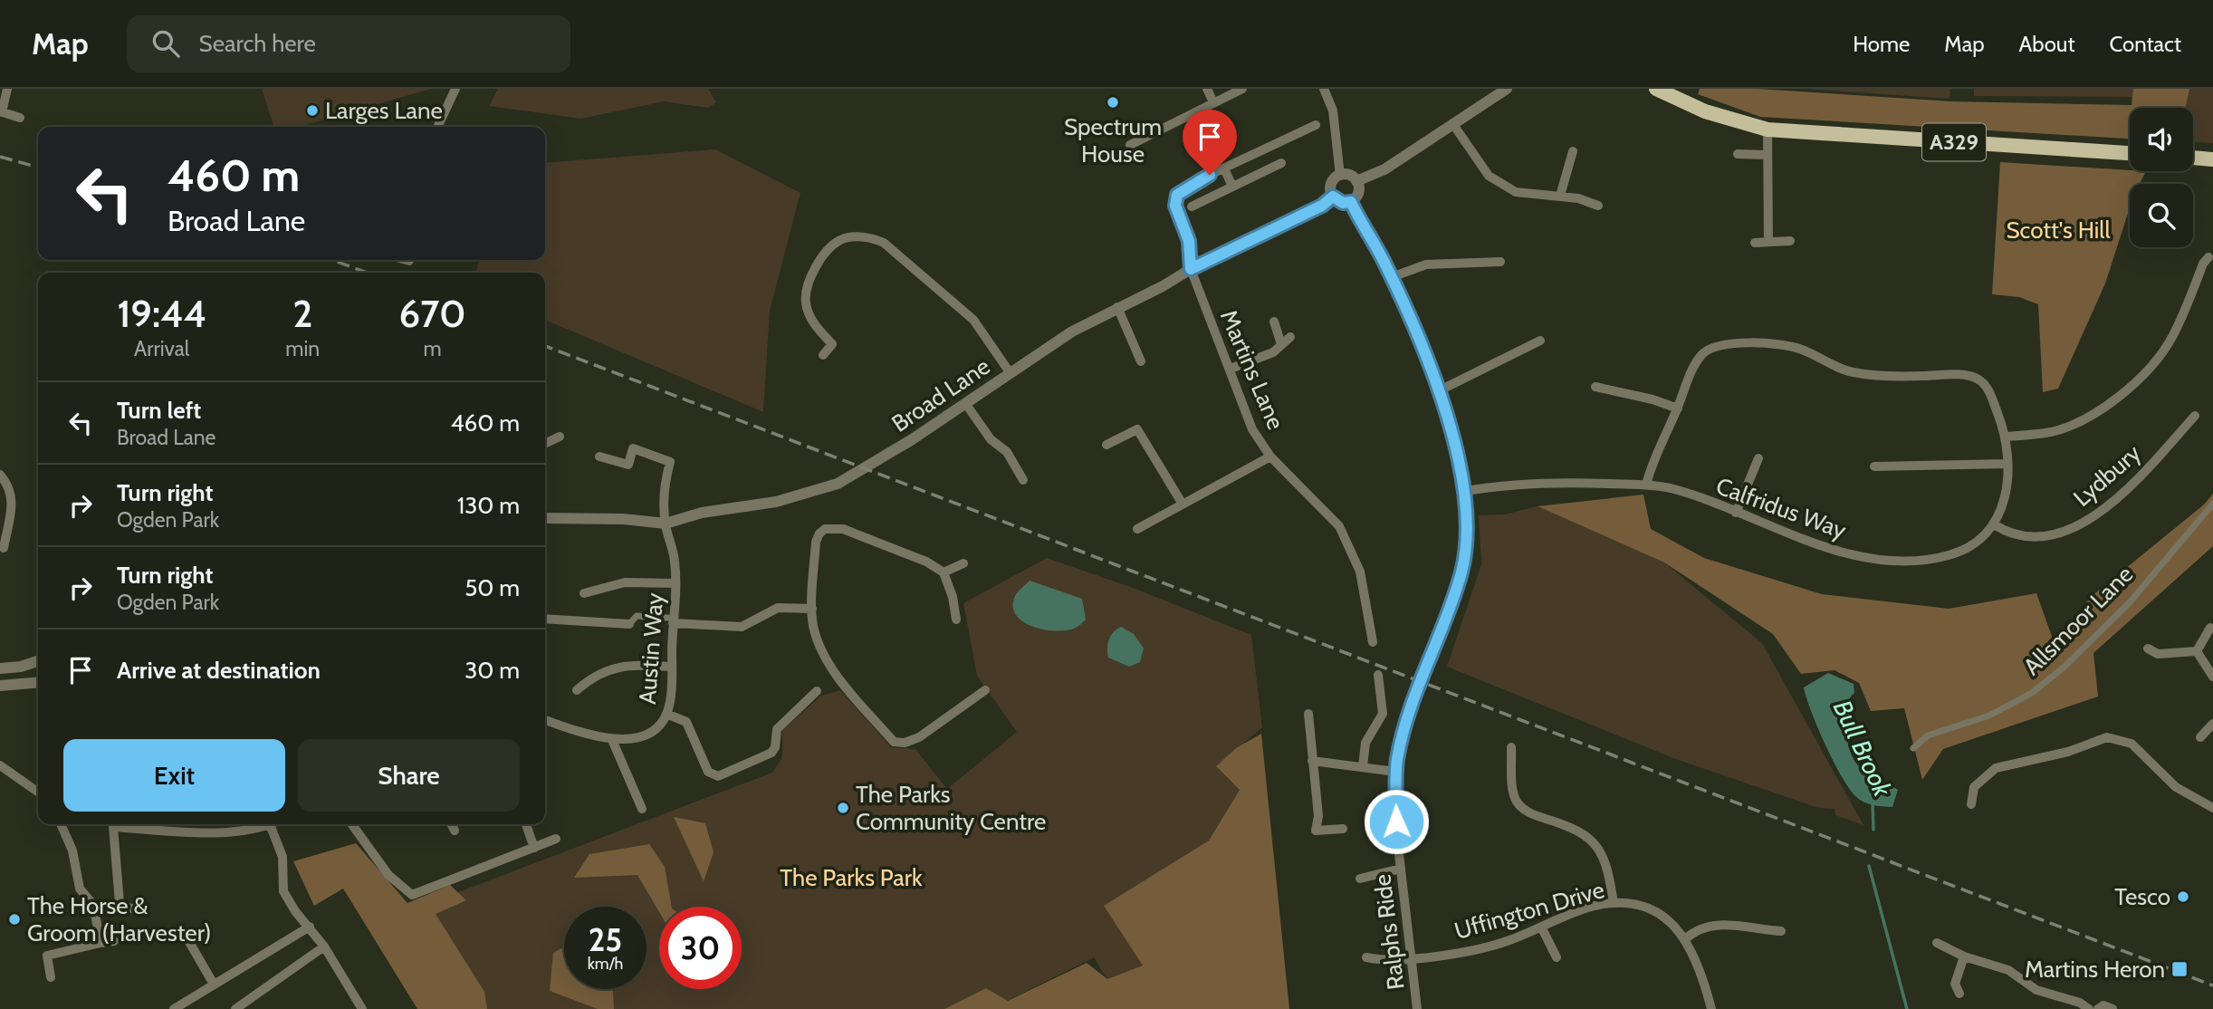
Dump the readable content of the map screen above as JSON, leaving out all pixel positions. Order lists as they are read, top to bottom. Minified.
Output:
{"streets":{"main road":["A329"],"street":["Martins Lane","Broad Lane","Lydbury","Calfridus Way","Allsmoor Lane","Austin Way","Uffington Drive","Ralphs Ride"]},"crossings":[["Martins Lane","Broad Lane"],["Broad Lane","Austin Way"],["Broad Lane","Ralphs Ride"],["Lydbury","Calfridus Way"],["Calfridus Way","Ralphs Ride"],["Uffington Drive","Ralphs Ride"]],"water":["Bull Brook"],"parks":["Scott's Hill","The Parks Park"],"places":{"other":["Spectrum House","Larges Lane","The Parks Community Centre","Tesco","The Horse & Groom (Harvester)"],"transit":["Martins Heron"]},"page":{"header":"Map","search":"Search here","nav":["Home","Map","About","Contact"],"turn":["460 m","Broad Lane"],"eta":["19:44","Arrival","2","min","670","m"],"list":[{"name":"Turn left","note":"Broad Lane","value":"460 m"},{"name":"Turn right","note":"Ogden Park","value":"130 m"},{"name":"Turn right","note":"Ogden Park","value":"50 m"},{"name":"Arrive at destination","value":"30 m"}],"buttons":["Exit","Share"],"speed":"25 km/h","limit":"30"}}
